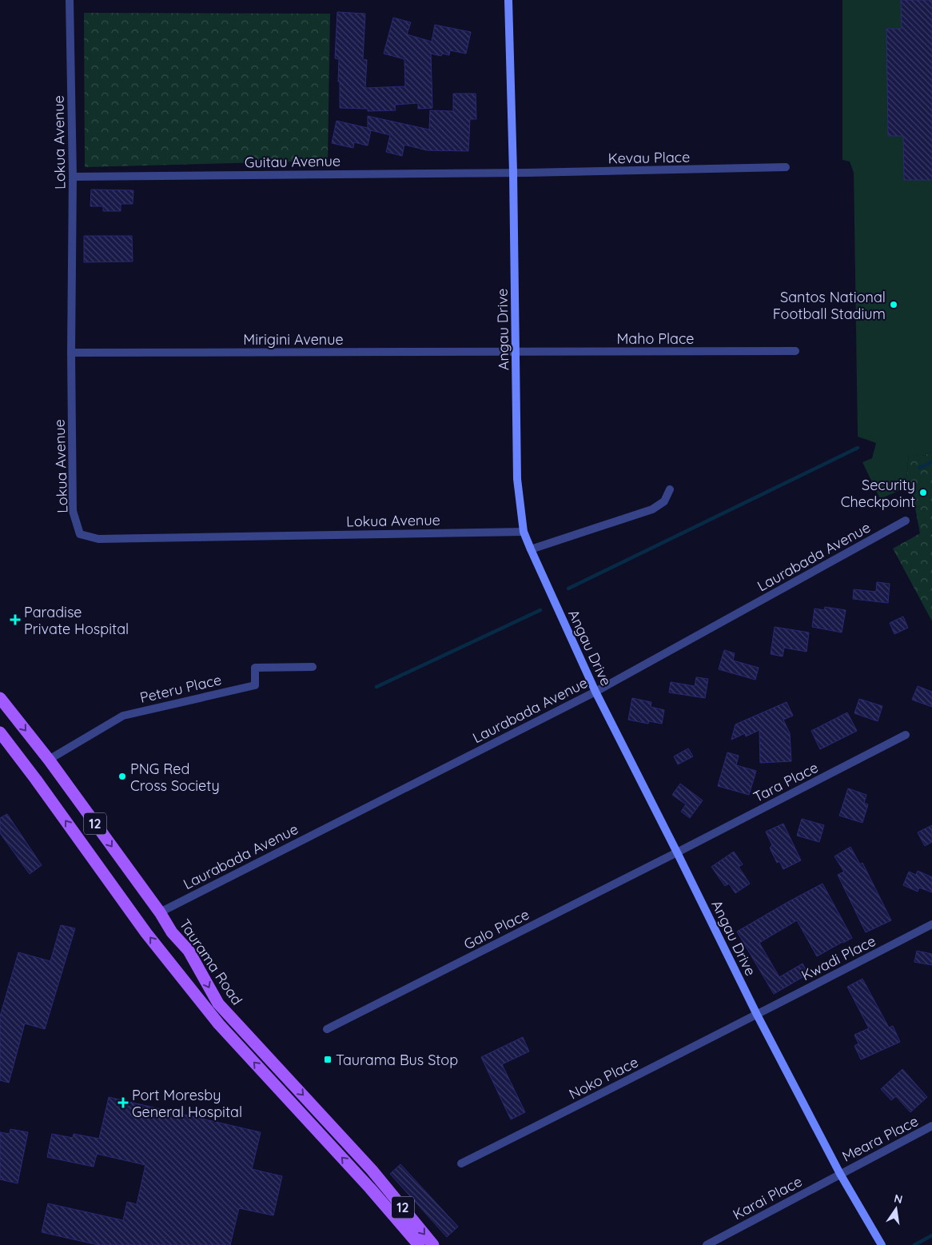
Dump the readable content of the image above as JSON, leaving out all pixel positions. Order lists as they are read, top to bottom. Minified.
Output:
{"streets":{"main road":["12","Taurama Road"],"street":["Lokua Avenue","Kevau Place","Guitau Avenue","Angau Drive","Maho Place","Mirigini Avenue","Laurabada Avenue","Peteru Place","Tara Place","Galo Place","Kwadi Place","Noko Place","Meara Place","Karai Place"]},"crossings":[["Lokua Avenue","Guitau Avenue"],["Lokua Avenue","Angau Drive"],["Lokua Avenue","Mirigini Avenue"],["Kevau Place","Guitau Avenue"],["Kevau Place","Angau Drive"],["Guitau Avenue","Angau Drive"],["Angau Drive","Maho Place"],["Angau Drive","Mirigini Avenue"],["Angau Drive","Laurabada Avenue"],["Angau Drive","Tara Place"],["Angau Drive","Galo Place"],["Angau Drive","Kwadi Place"],["Angau Drive","Noko Place"],["Angau Drive","Meara Place"],["Angau Drive","Karai Place"],["Maho Place","Mirigini Avenue"],["Laurabada Avenue","Taurama Road"],["Peteru Place","Taurama Road"],["Tara Place","Galo Place"],["Kwadi Place","Noko Place"],["Meara Place","Karai Place"]],"places":{"other":["Santos National Football Stadium","Security Checkpoint","PNG Red Cross Society"],"health":["Paradise Private Hospital","Port Moresby General Hospital"],"transit":["Taurama Bus Stop"]},"north":"top"}
